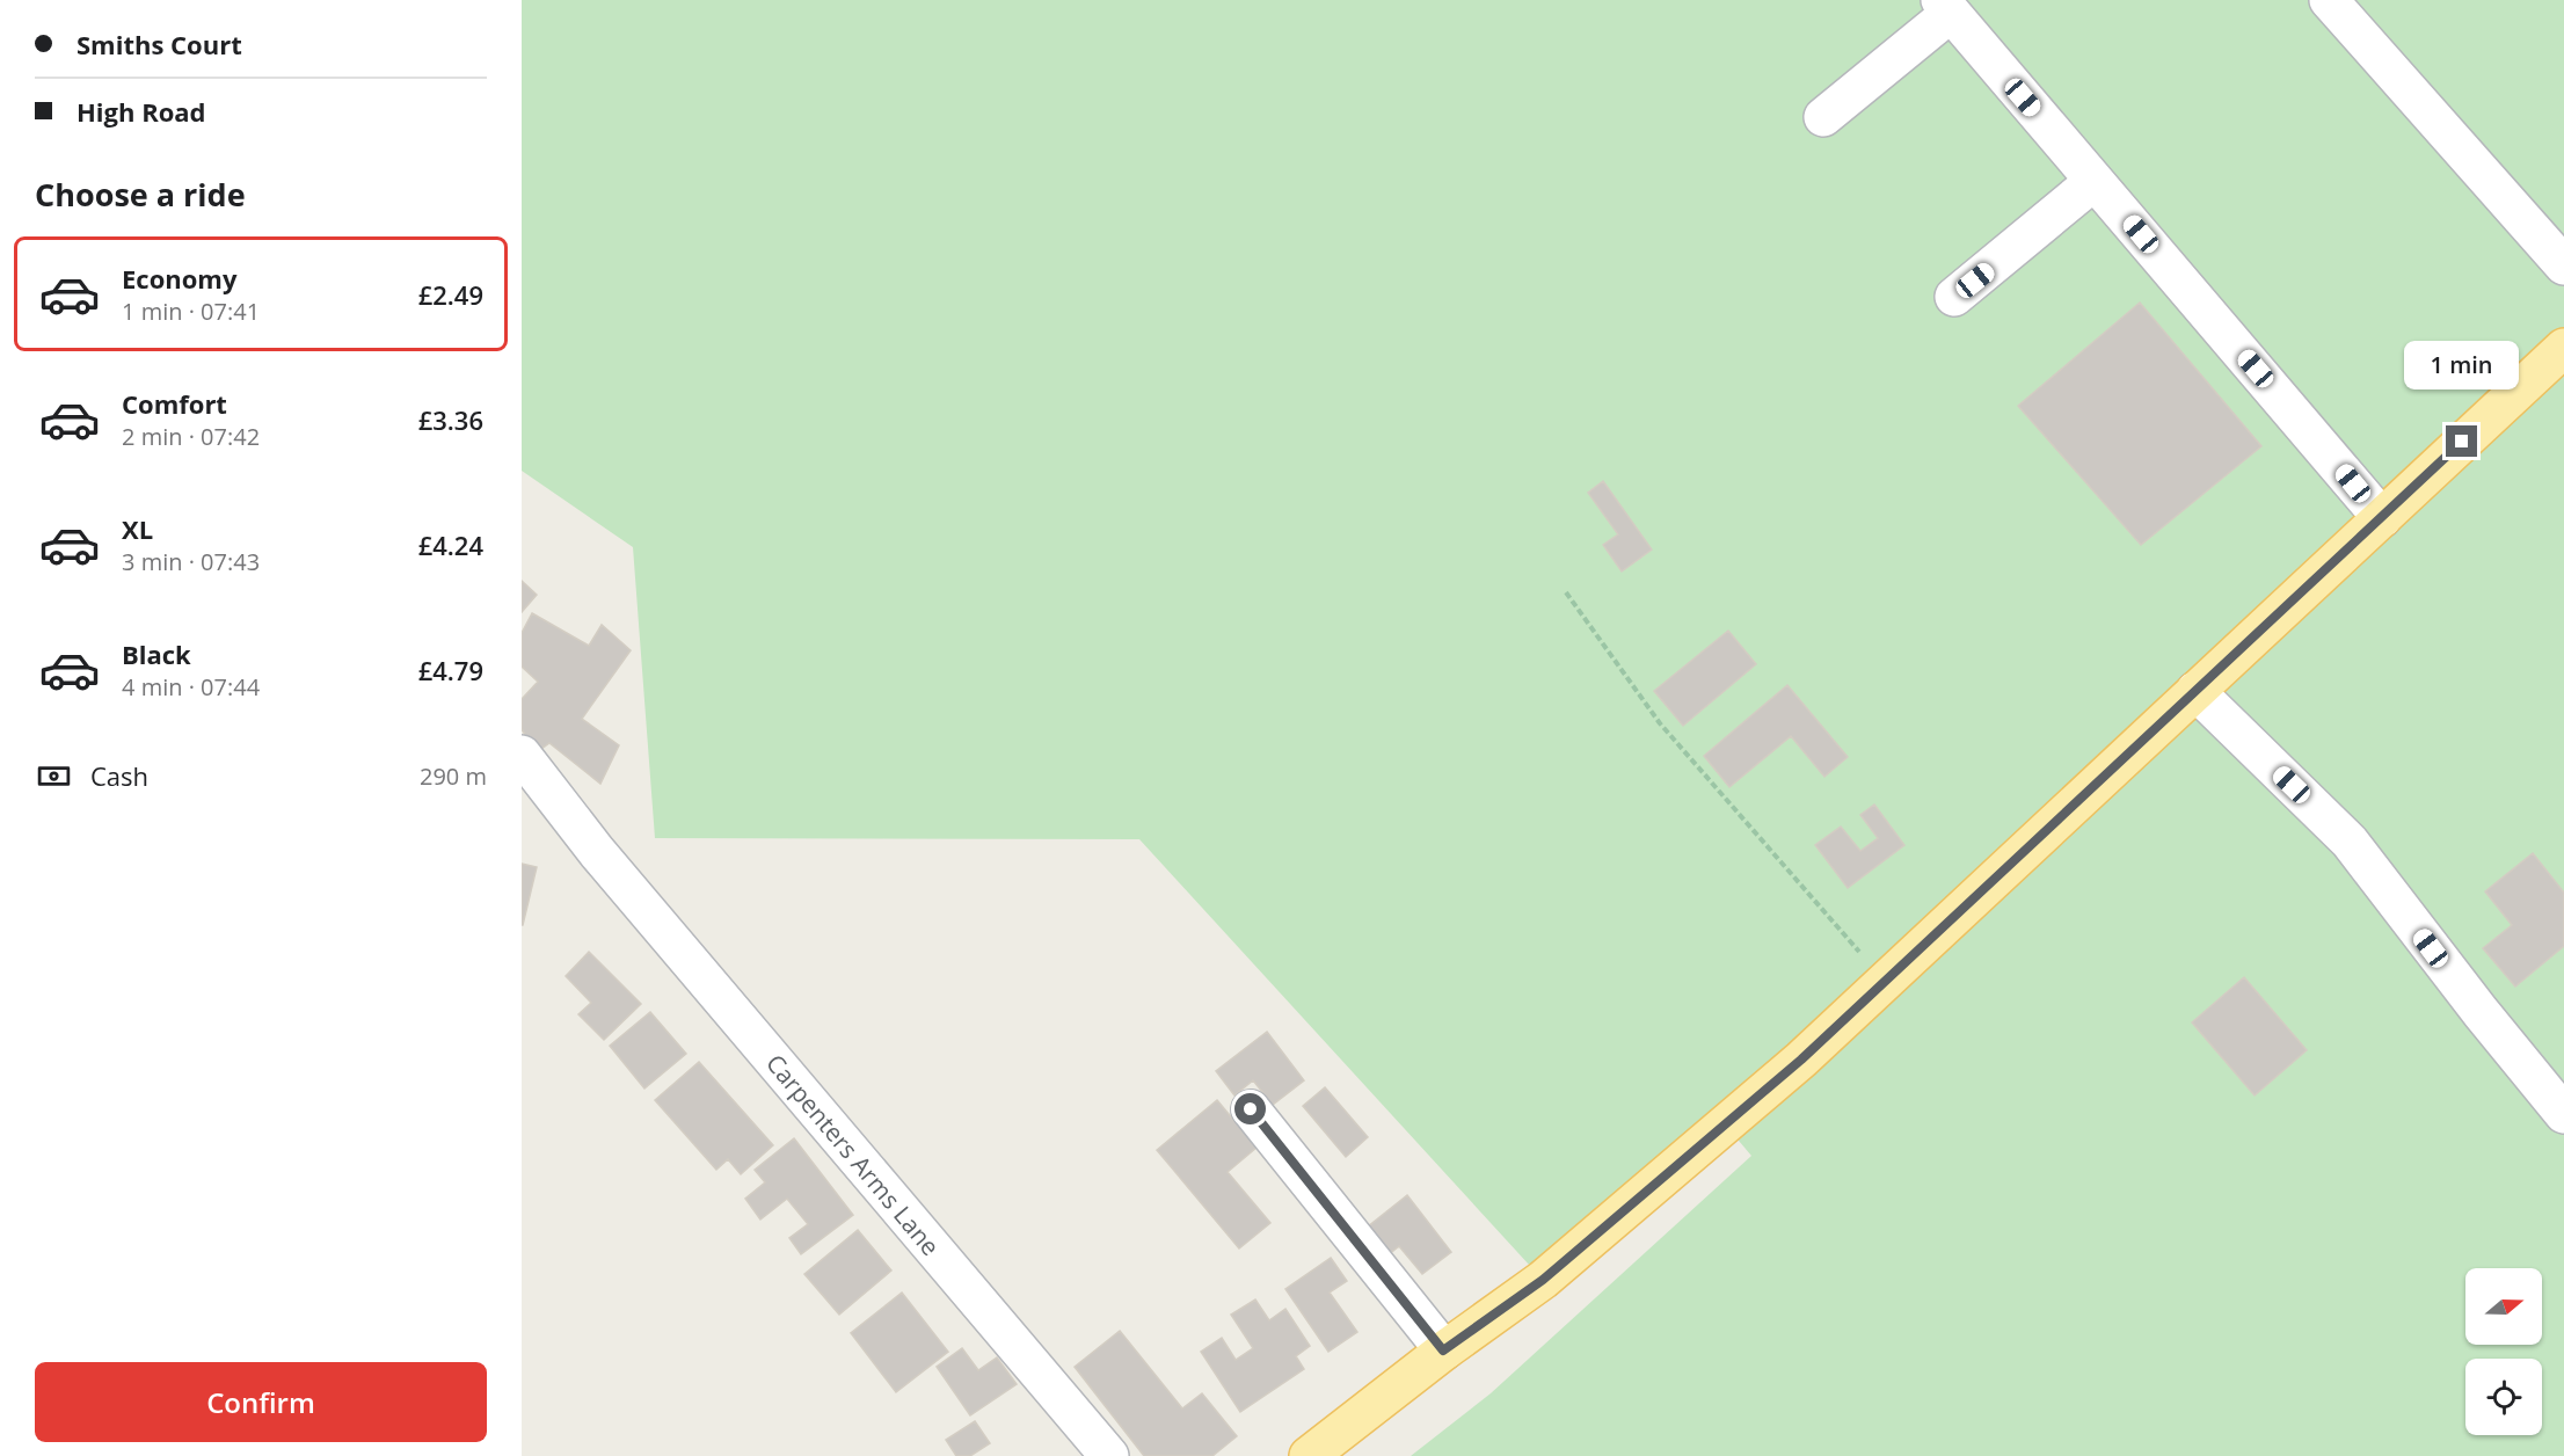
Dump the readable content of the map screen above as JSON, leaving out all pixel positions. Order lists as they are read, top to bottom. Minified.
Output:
{"streets":{"street":["Carpenters Arms Lane"]},"north":"right","page":{"banner":["Smiths Court","High Road"],"heading":"Choose a ride","list":[{"name":"Economy","note":"1 min · 07:41","value":"£2.49"},{"name":"Comfort","note":"2 min · 07:42","value":"£3.36"},{"name":"XL","note":"3 min · 07:43","value":"£4.24"},{"name":"Black","note":"4 min · 07:44","value":"£4.79"}],"bubble":"1 min","pay":["Cash","290 m"],"buttons":"Confirm"}}
